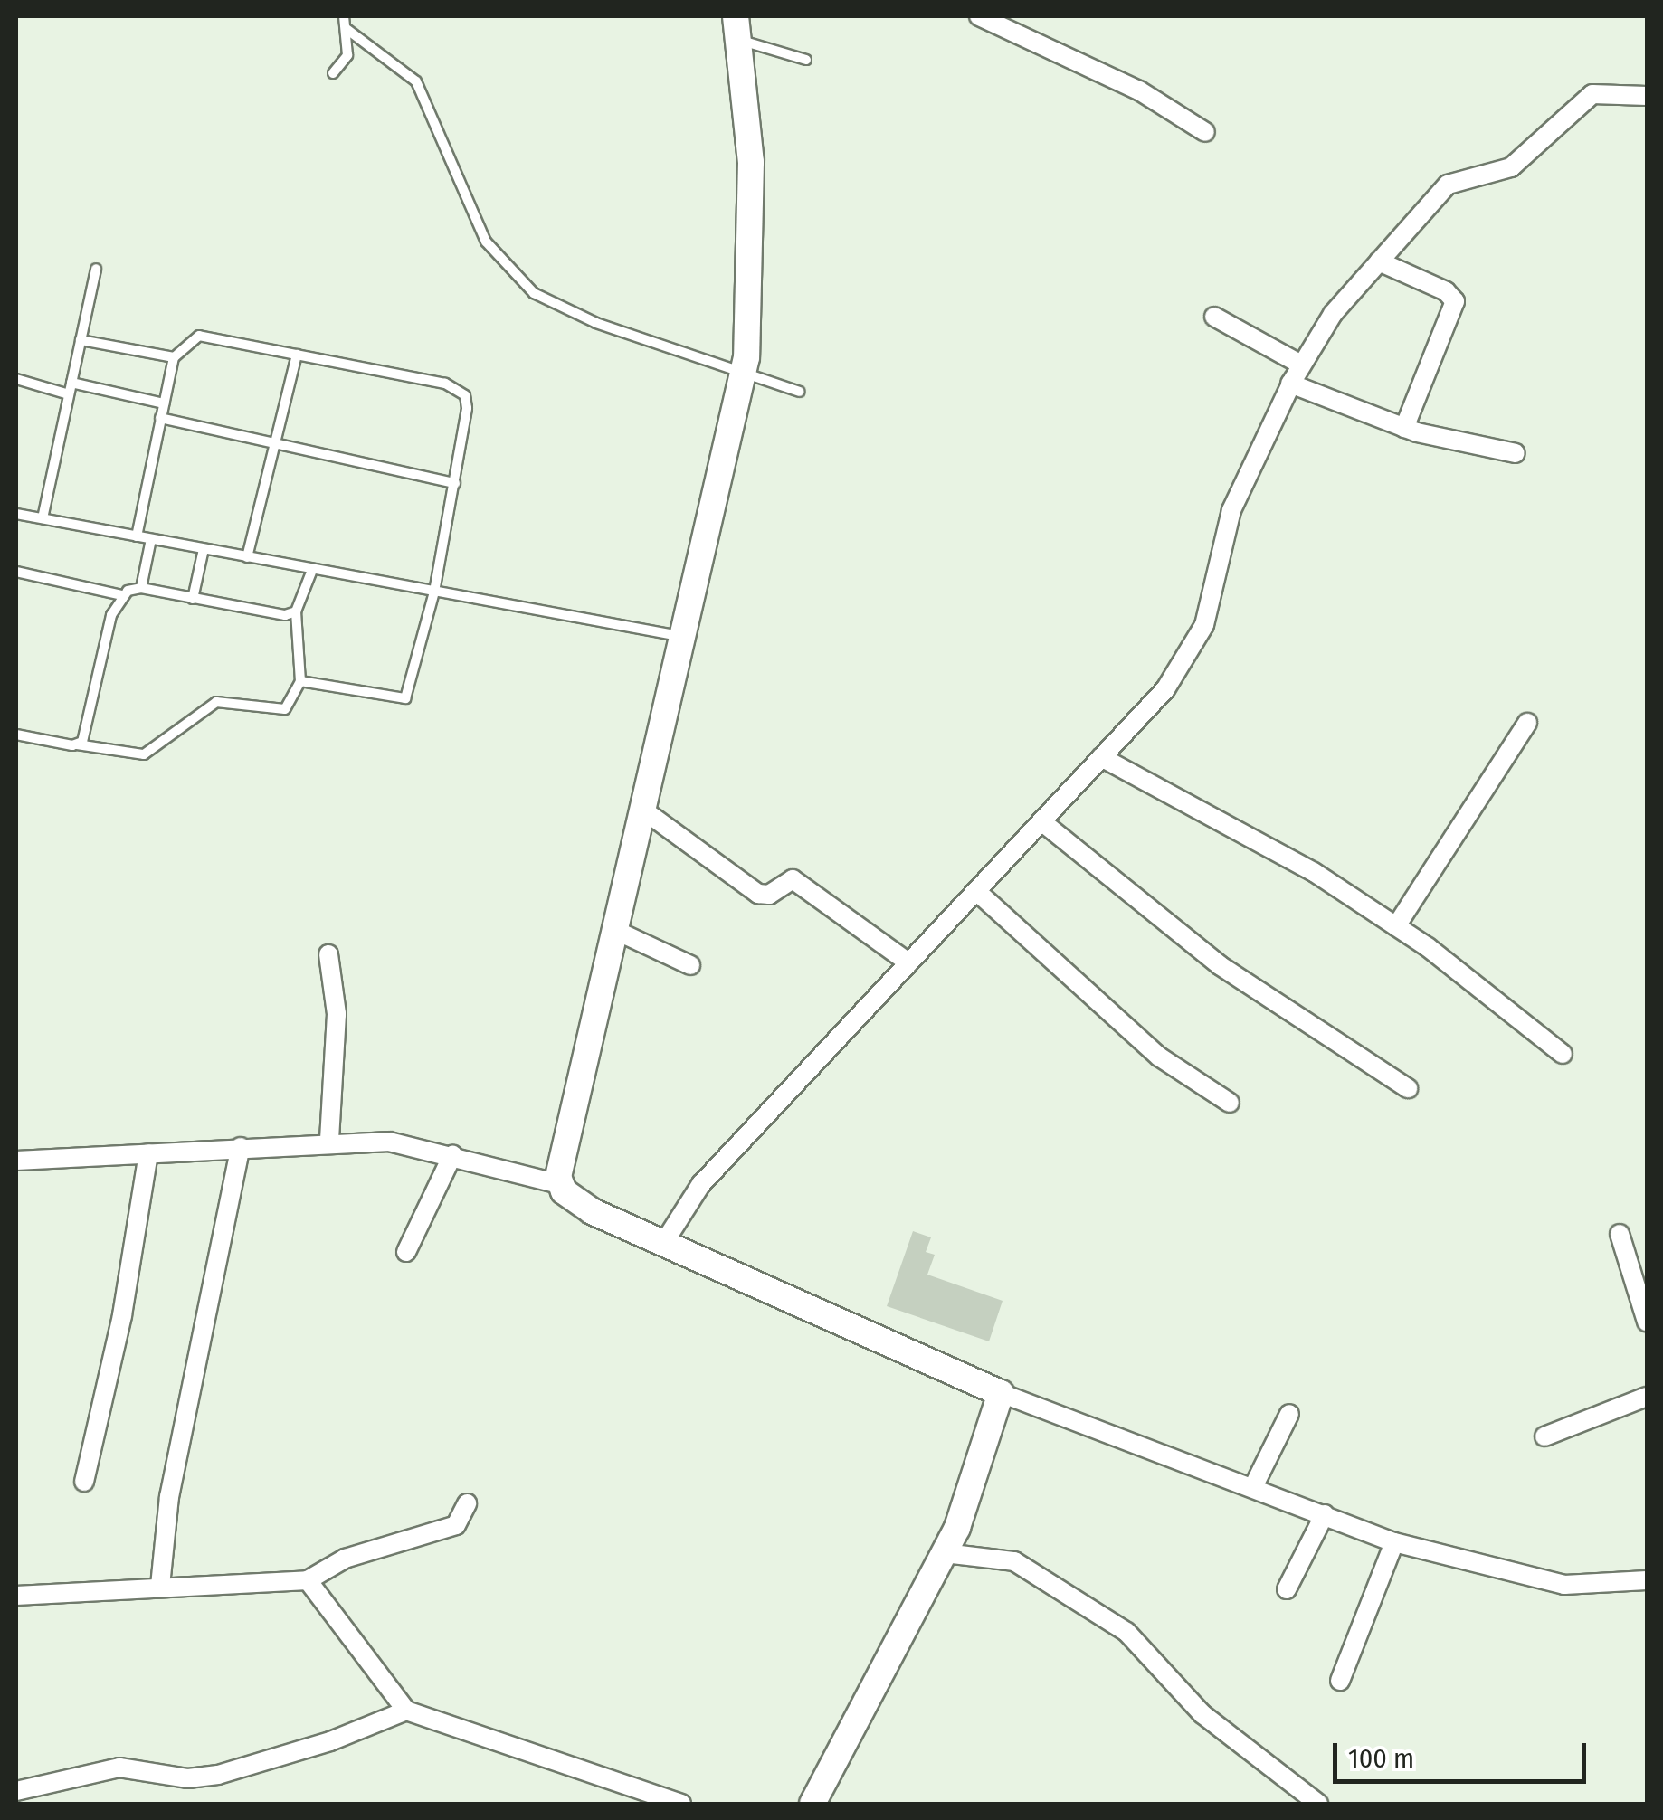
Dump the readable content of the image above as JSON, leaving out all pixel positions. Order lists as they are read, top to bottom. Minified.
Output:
{"scale_bar":"100 m"}
